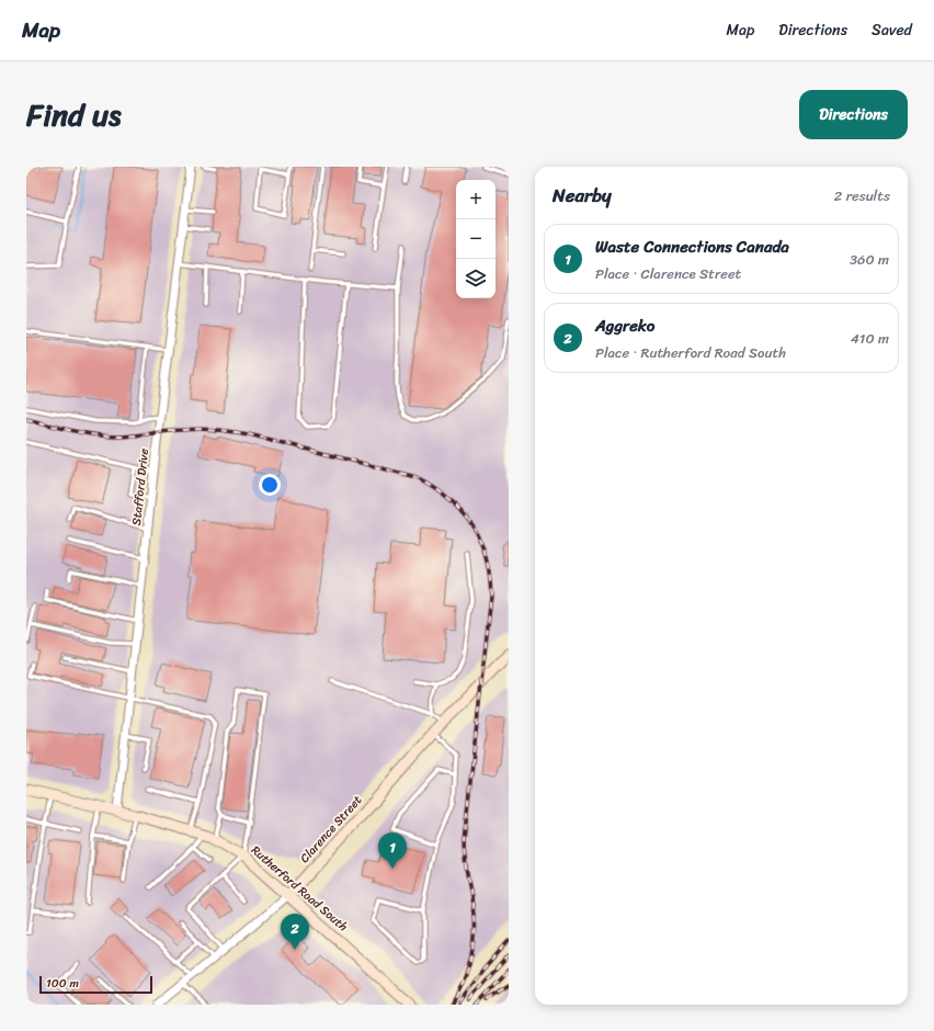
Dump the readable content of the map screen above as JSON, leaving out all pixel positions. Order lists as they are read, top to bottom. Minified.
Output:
{"streets":{"street":["Stafford Drive","Clarence Street","Rutherford Road South"]},"crossings":[["Stafford Drive","Rutherford Road South"],["Clarence Street","Rutherford Road South"]],"scale_bar":"100 m","page":{"header":"Map","nav":["Map","Directions","Saved"],"title":"Find us","buttons":"Directions","heading":["Nearby","2 results"],"map_buttons":["+","−"],"list":[{"mark":"1","name":"Waste Connections Canada","note":"Place · Clarence Street","value":"360 m"},{"mark":"2","name":"Aggreko","note":"Place · Rutherford Road South","value":"410 m"}],"pins":["1","2"],"scale":"100 m"}}
